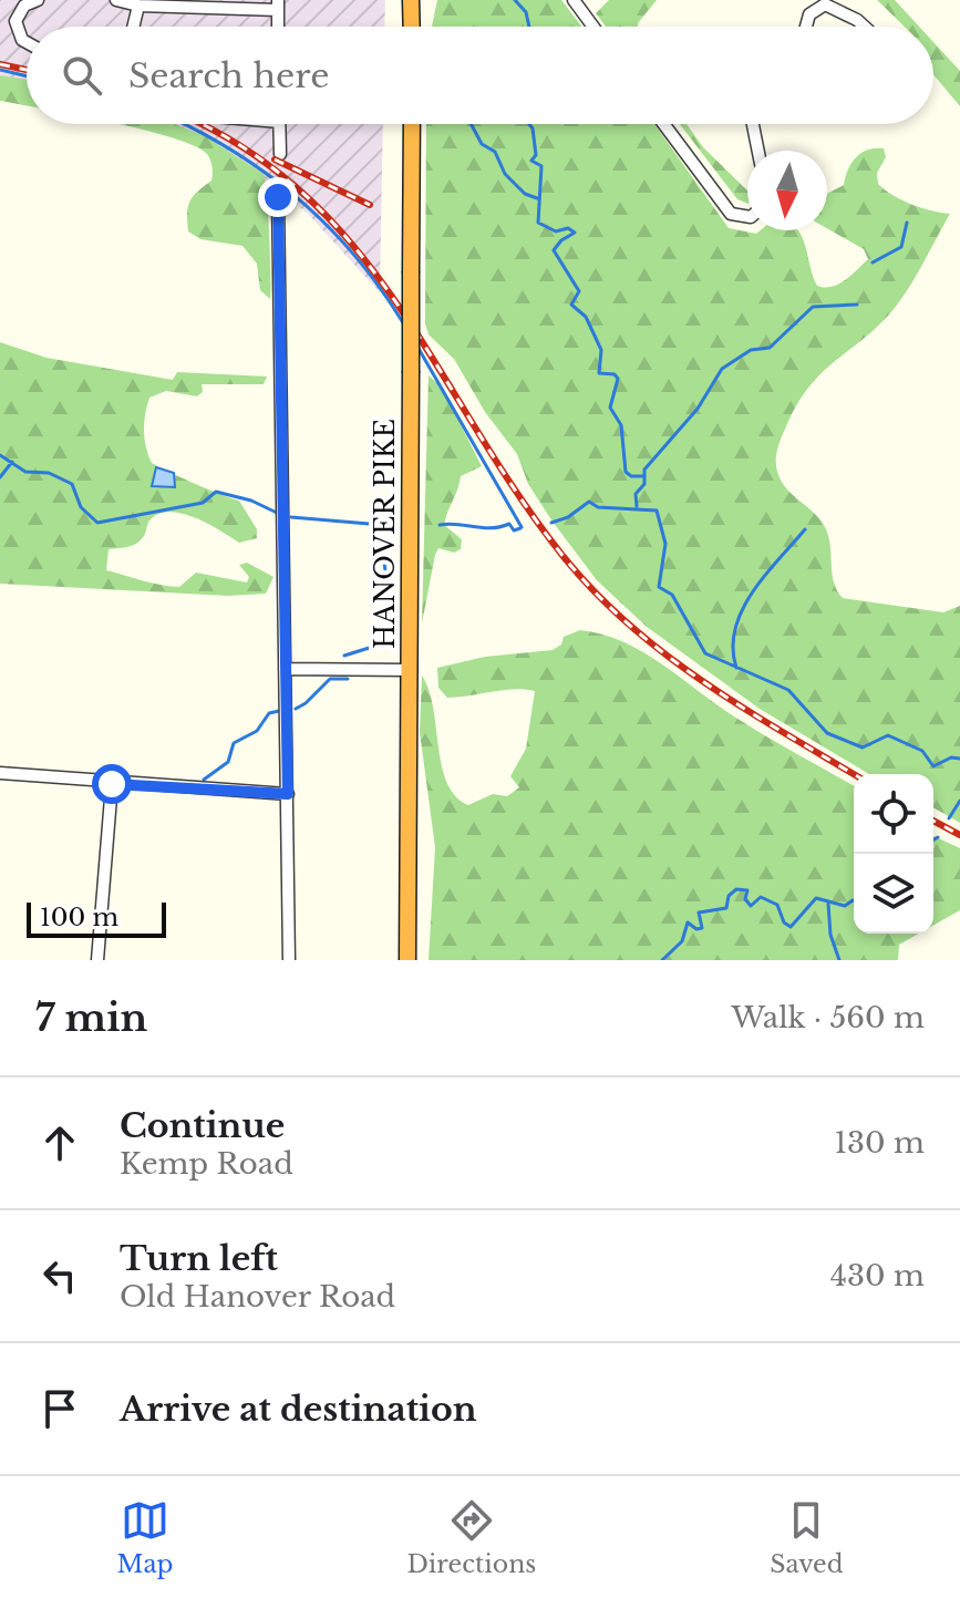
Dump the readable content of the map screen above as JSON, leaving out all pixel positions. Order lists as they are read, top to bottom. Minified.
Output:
{"streets":{"highway":["HANOVER PIKE"]},"scale_bar":"100 m","north":"bottom","page":{"search":"Search here","scale":"100 m","heading":["7 min","Walk · 560 m"],"list":[["Continue","Kemp Road","130 m"],["Turn left","Old Hanover Road","430 m"],"Arrive at destination"],"nav":["Map","Directions","Saved"]}}
